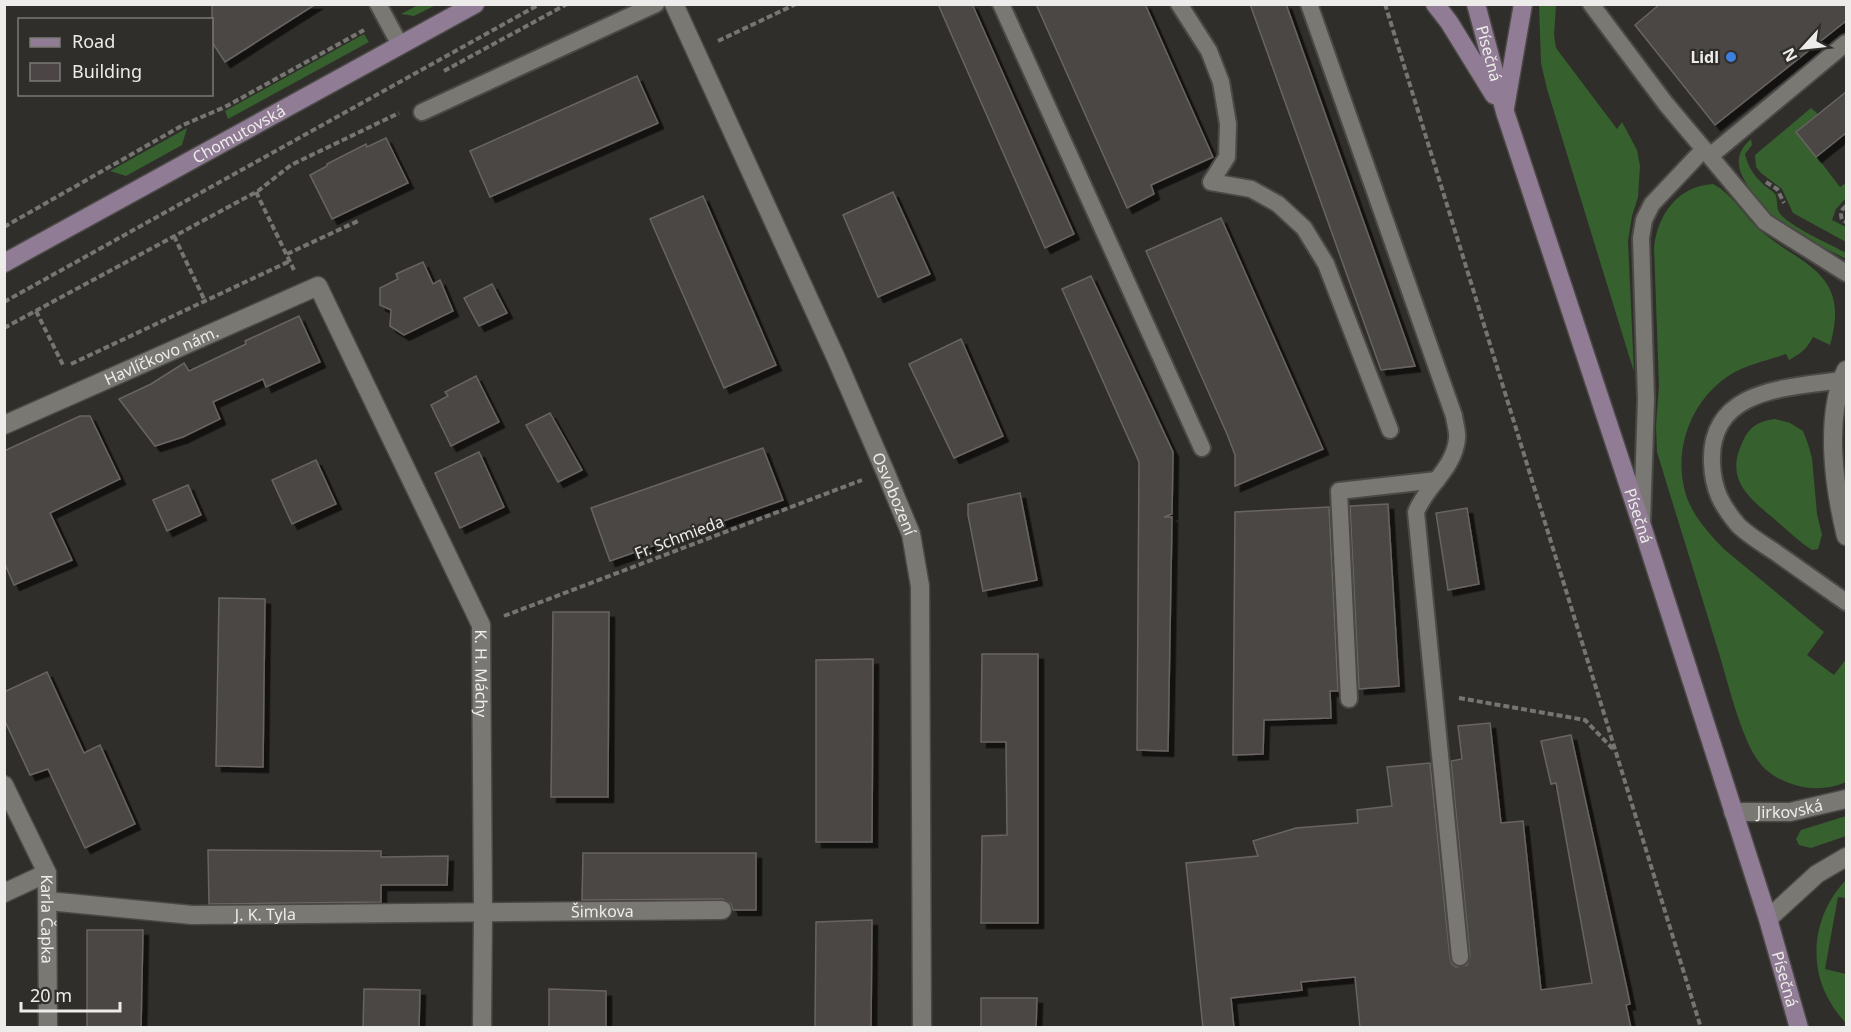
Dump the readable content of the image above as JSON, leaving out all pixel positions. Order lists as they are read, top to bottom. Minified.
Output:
{"streets":{"street":["Písečná","Chomutovská","Havlíčkovo nám.","Osvobození","K. H. Máchy","Jirkovská","Šimkova","J. K. Tyla","Karla Čapka"],"path":["Fr. Schmieda"]},"crossings":[["Písečná","Jirkovská"],["Havlíčkovo nám.","K. H. Máchy"],["Osvobození","Fr. Schmieda"],["Fr. Schmieda","K. H. Máchy"],["K. H. Máchy","Šimkova"],["K. H. Máchy","J. K. Tyla"],["Šimkova","J. K. Tyla"],["J. K. Tyla","Karla Čapka"]],"places":["Lidl"],"legend":["Road","Building"],"scale_bar":"20 m","north":"bottom left"}
